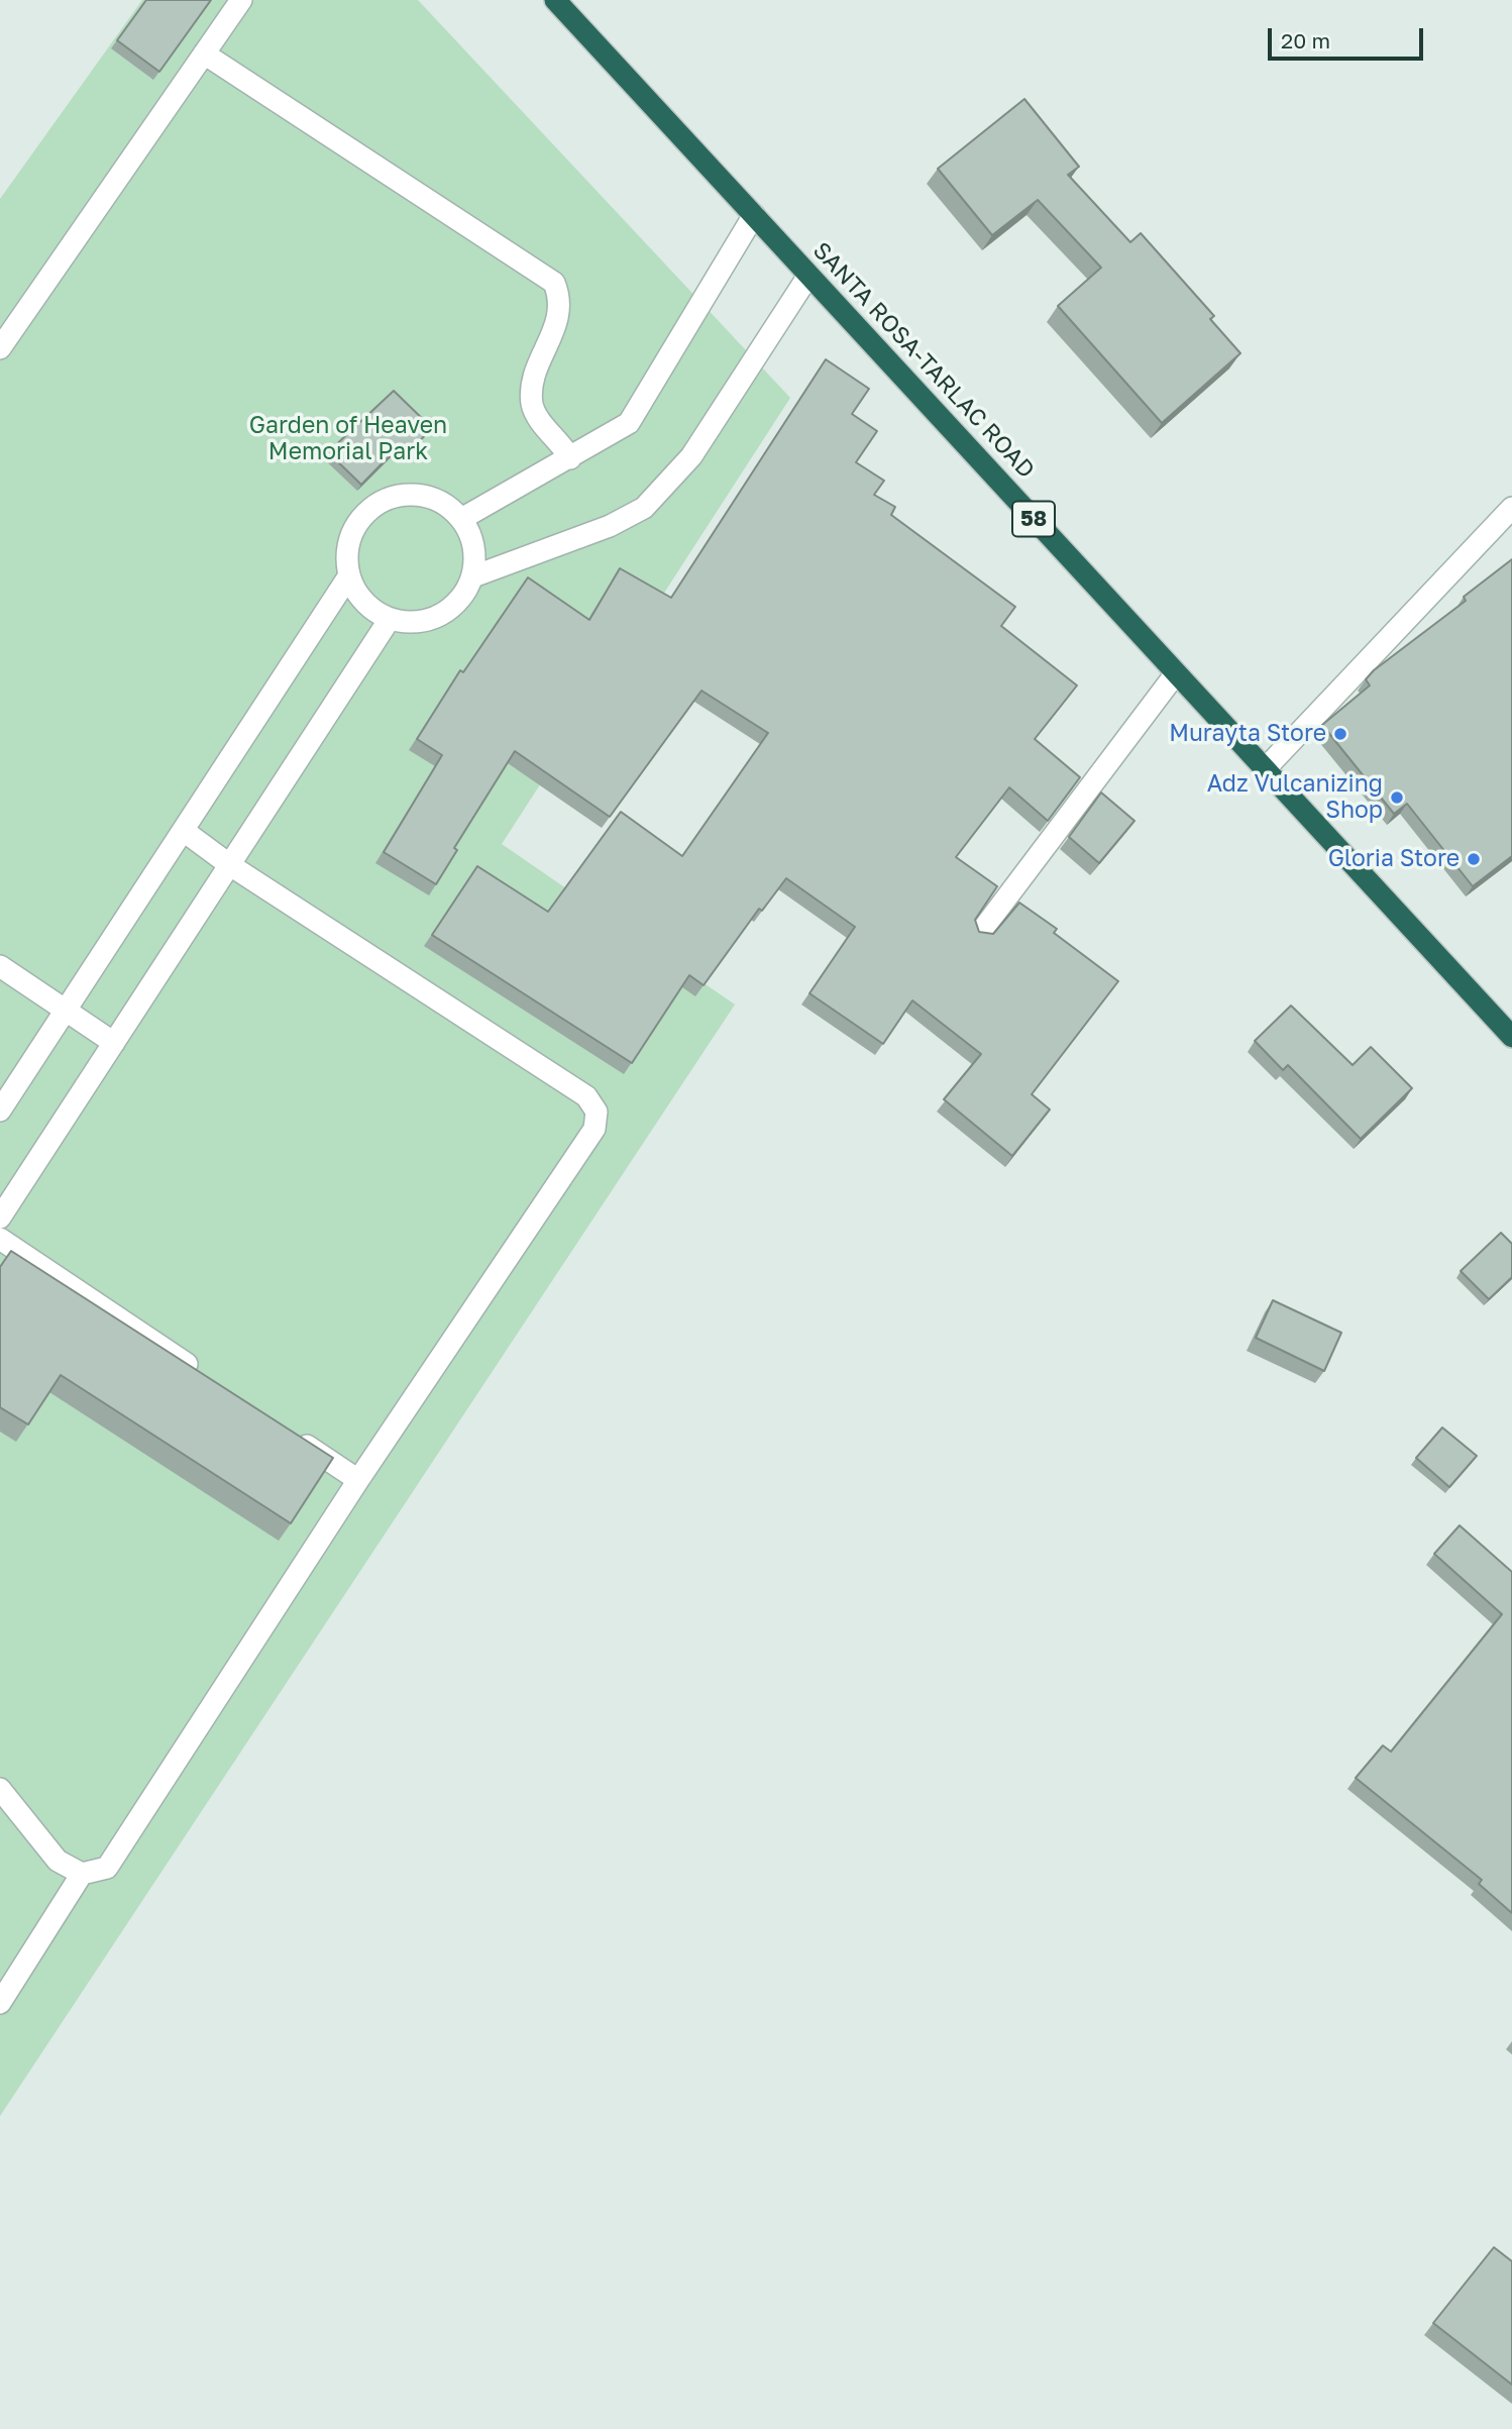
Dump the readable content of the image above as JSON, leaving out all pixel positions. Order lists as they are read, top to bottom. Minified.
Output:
{"streets":{"highway":["SANTA ROSA-TARLAC ROAD","58"]},"parks":["Garden of Heaven Memorial Park"],"places":["Murayta Store","Adz Vulcanizing Shop","Gloria Store"],"scale_bar":"20 m"}
